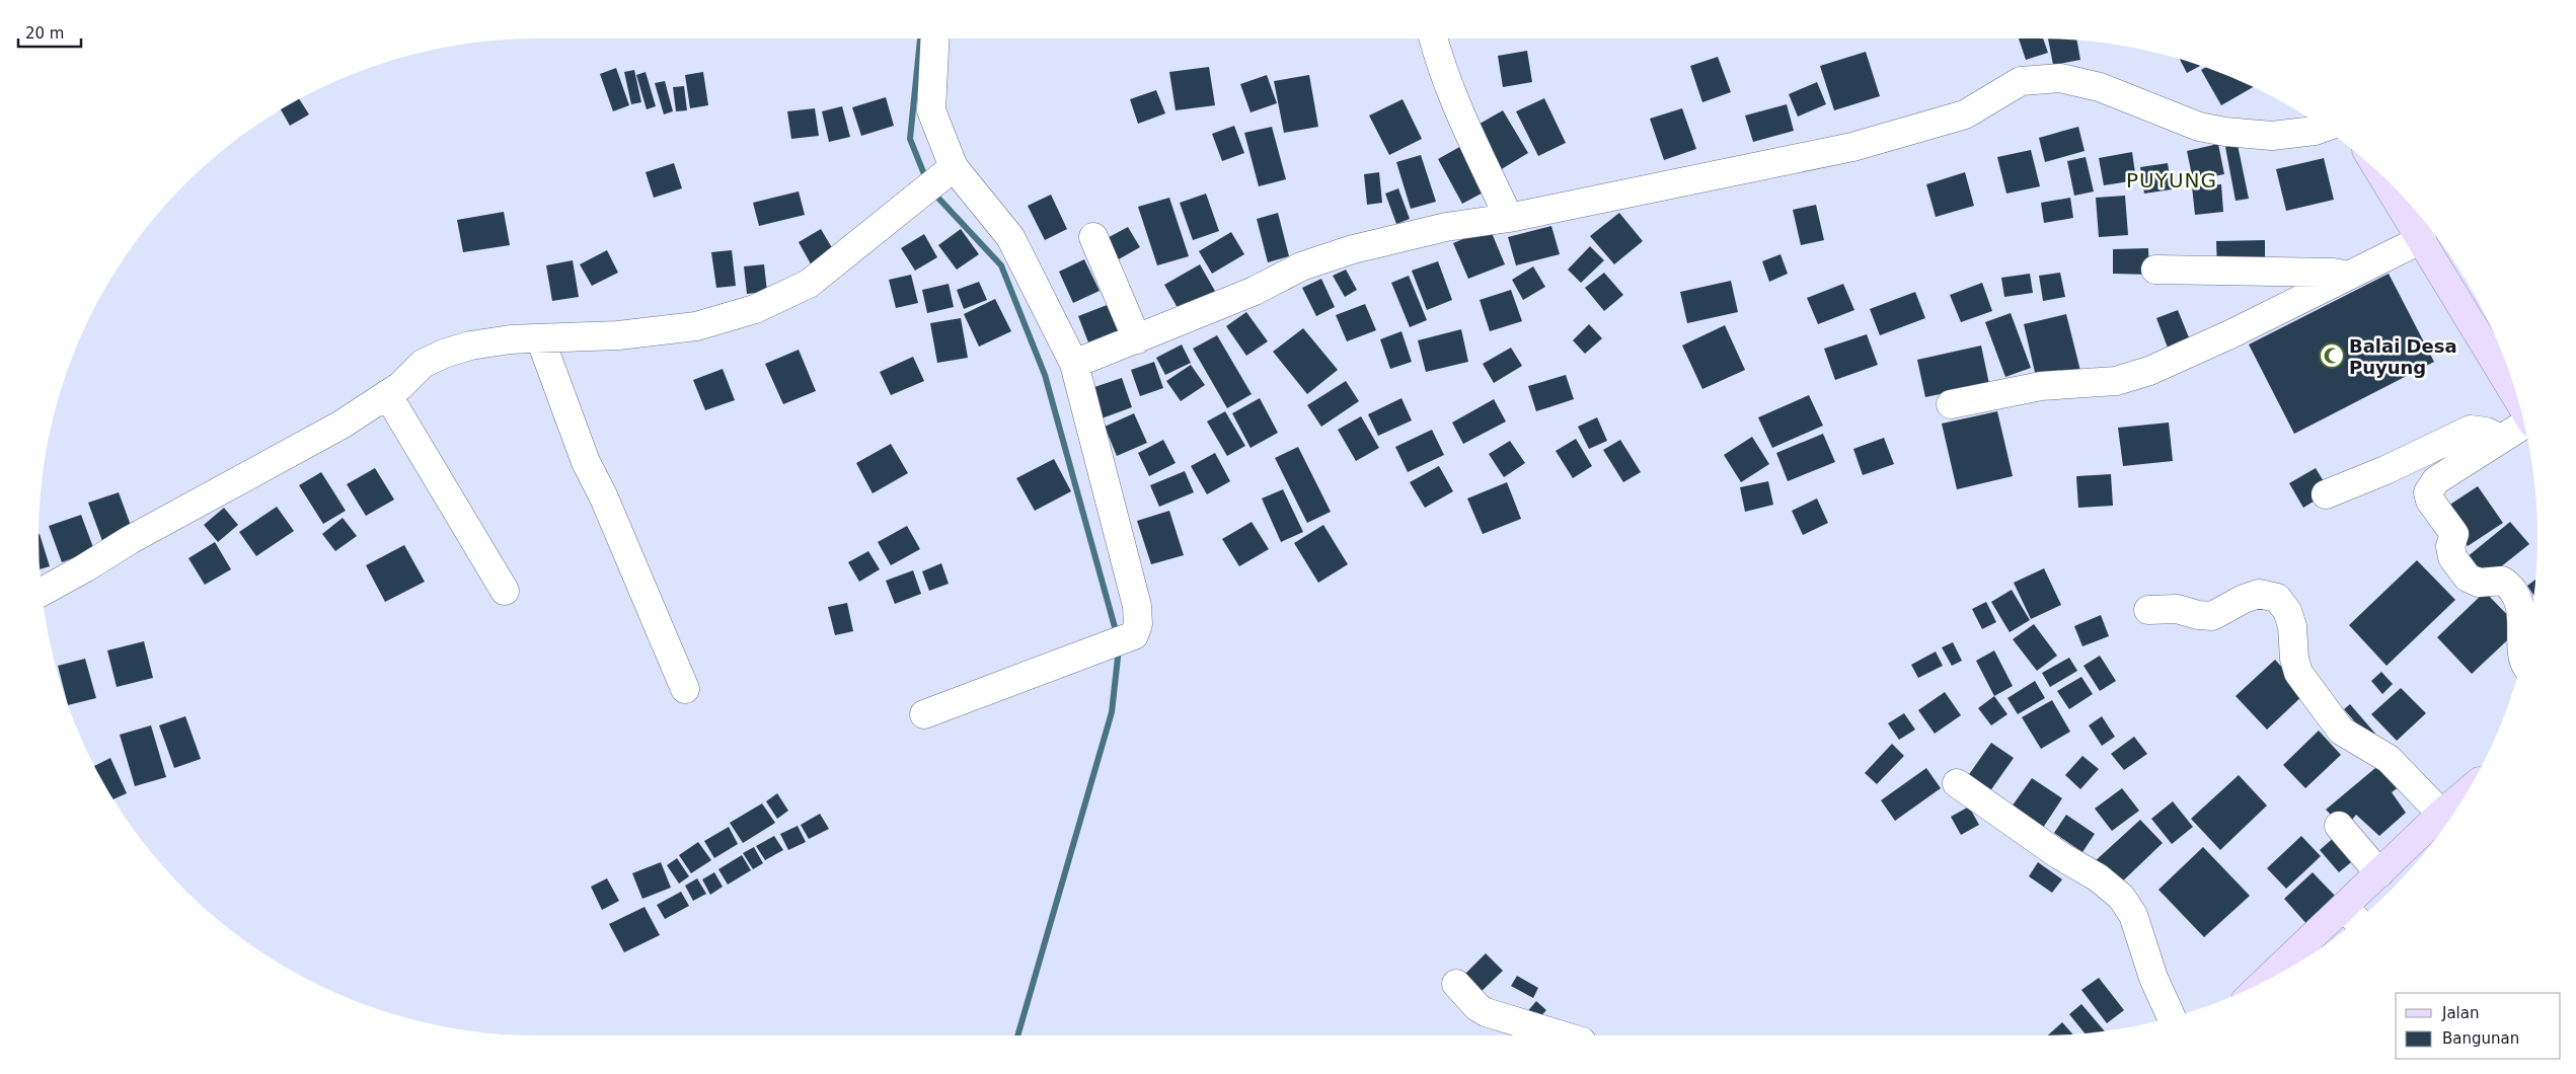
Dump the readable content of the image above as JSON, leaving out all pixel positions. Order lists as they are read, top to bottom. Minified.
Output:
{"districts":["PUYUNG"],"places":{"mosque":["Balai Desa Puyung"]},"legend":["Jalan","Bangunan"],"scale_bar":"20 m"}
